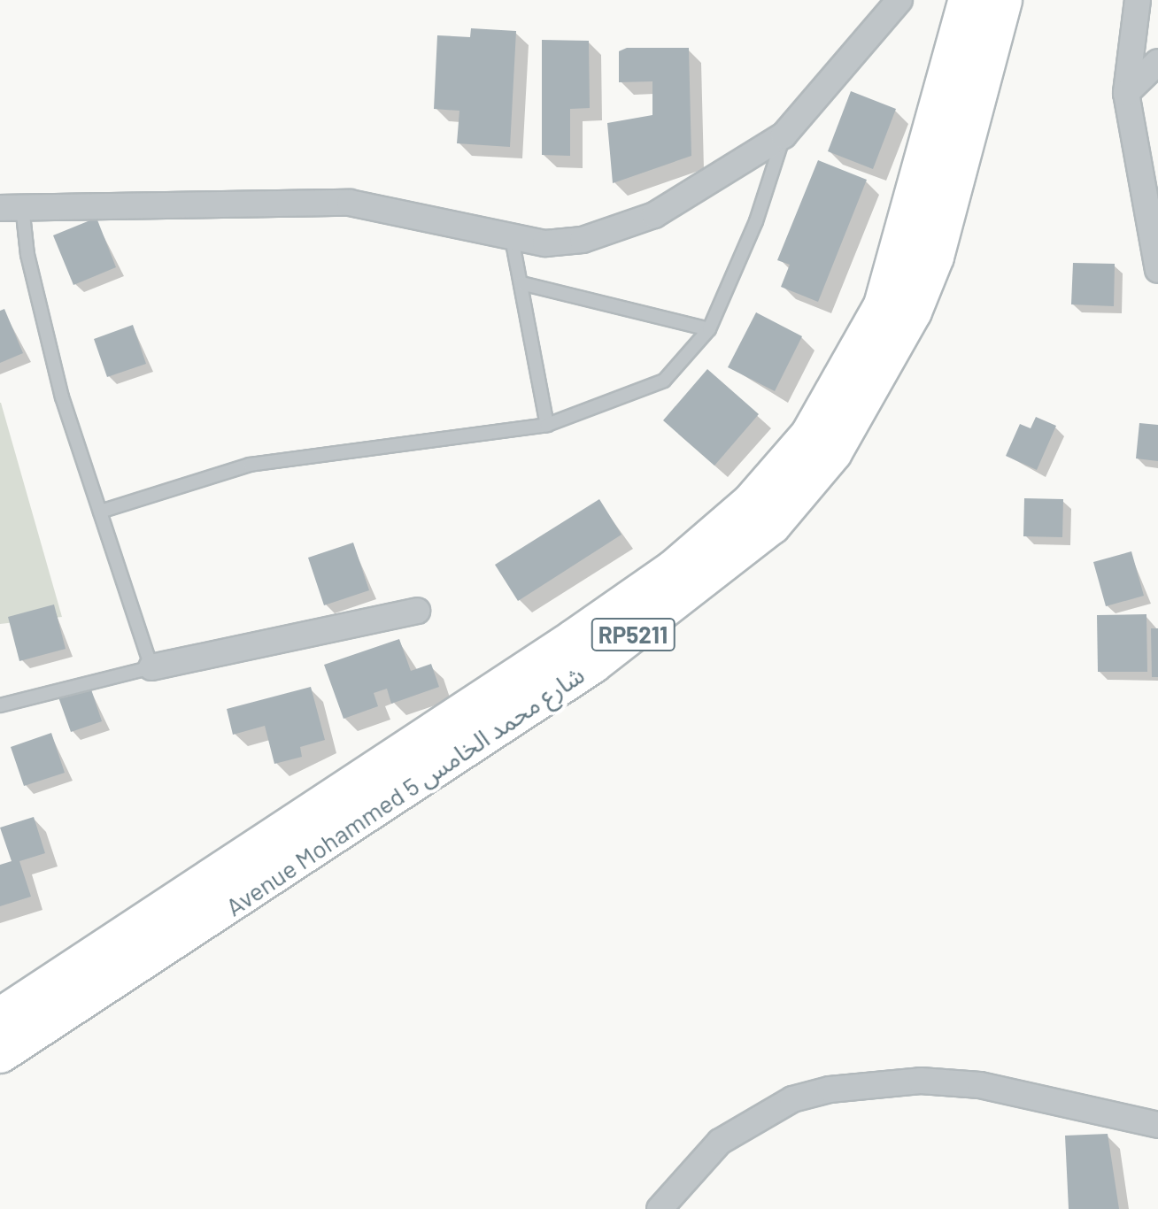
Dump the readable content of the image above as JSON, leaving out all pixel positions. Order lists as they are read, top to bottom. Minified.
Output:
{"streets":{"main road":["RP5211","Avenue Mohammed 5 شارع محمد الخامس"]}}
